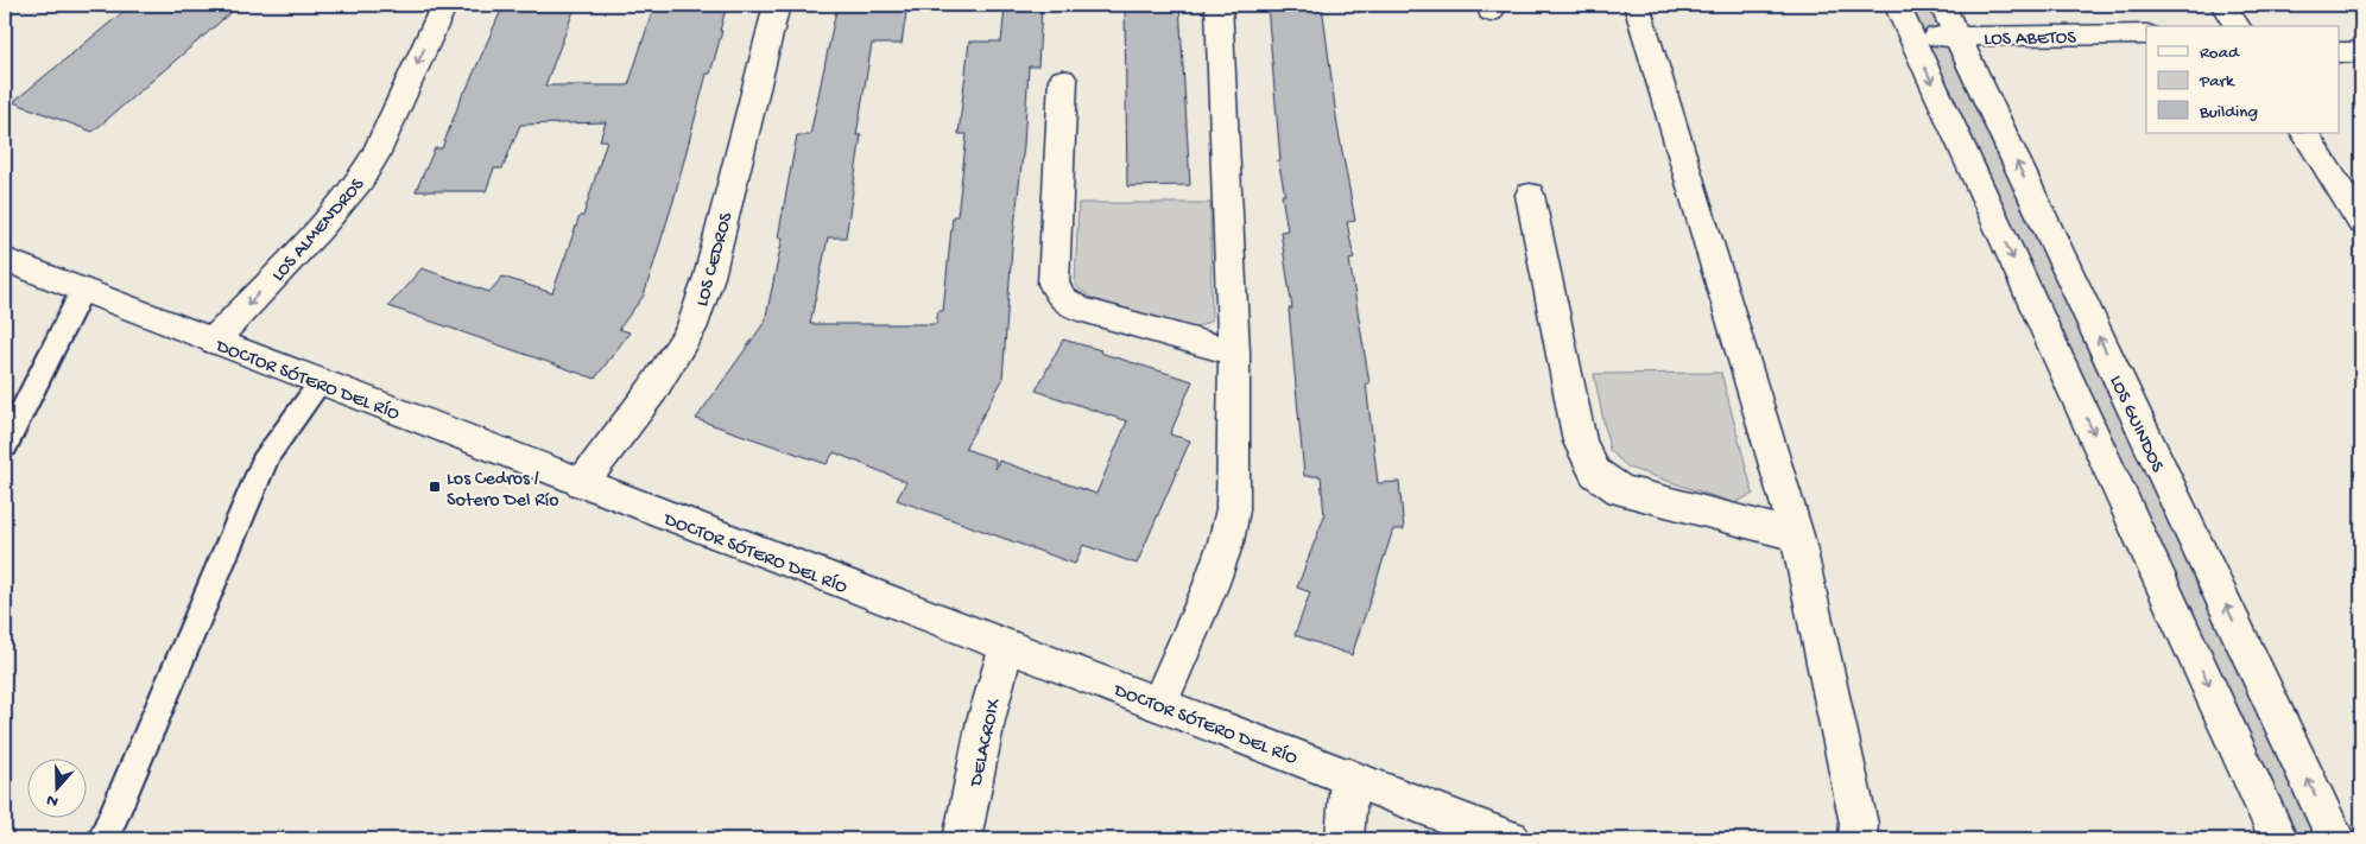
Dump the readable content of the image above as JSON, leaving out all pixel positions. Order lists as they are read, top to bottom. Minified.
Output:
{"streets":{"street":["LOS ABETOS","LOS ALMENDROS","LOS CEDROS","DOCTOR SÓTERO DEL RÍO","LOS GUINDOS","DELACROIX"]},"crossings":[["LOS ABETOS","LOS GUINDOS"],["LOS ALMENDROS","DOCTOR SÓTERO DEL RÍO"],["LOS CEDROS","DOCTOR SÓTERO DEL RÍO"],["DOCTOR SÓTERO DEL RÍO","DELACROIX"]],"one_way":["LOS ALMENDROS"],"places":{"transit":["Los Cedros / Sotero Del Río"]},"legend":["Road","Park","Building"],"north":"bottom"}
